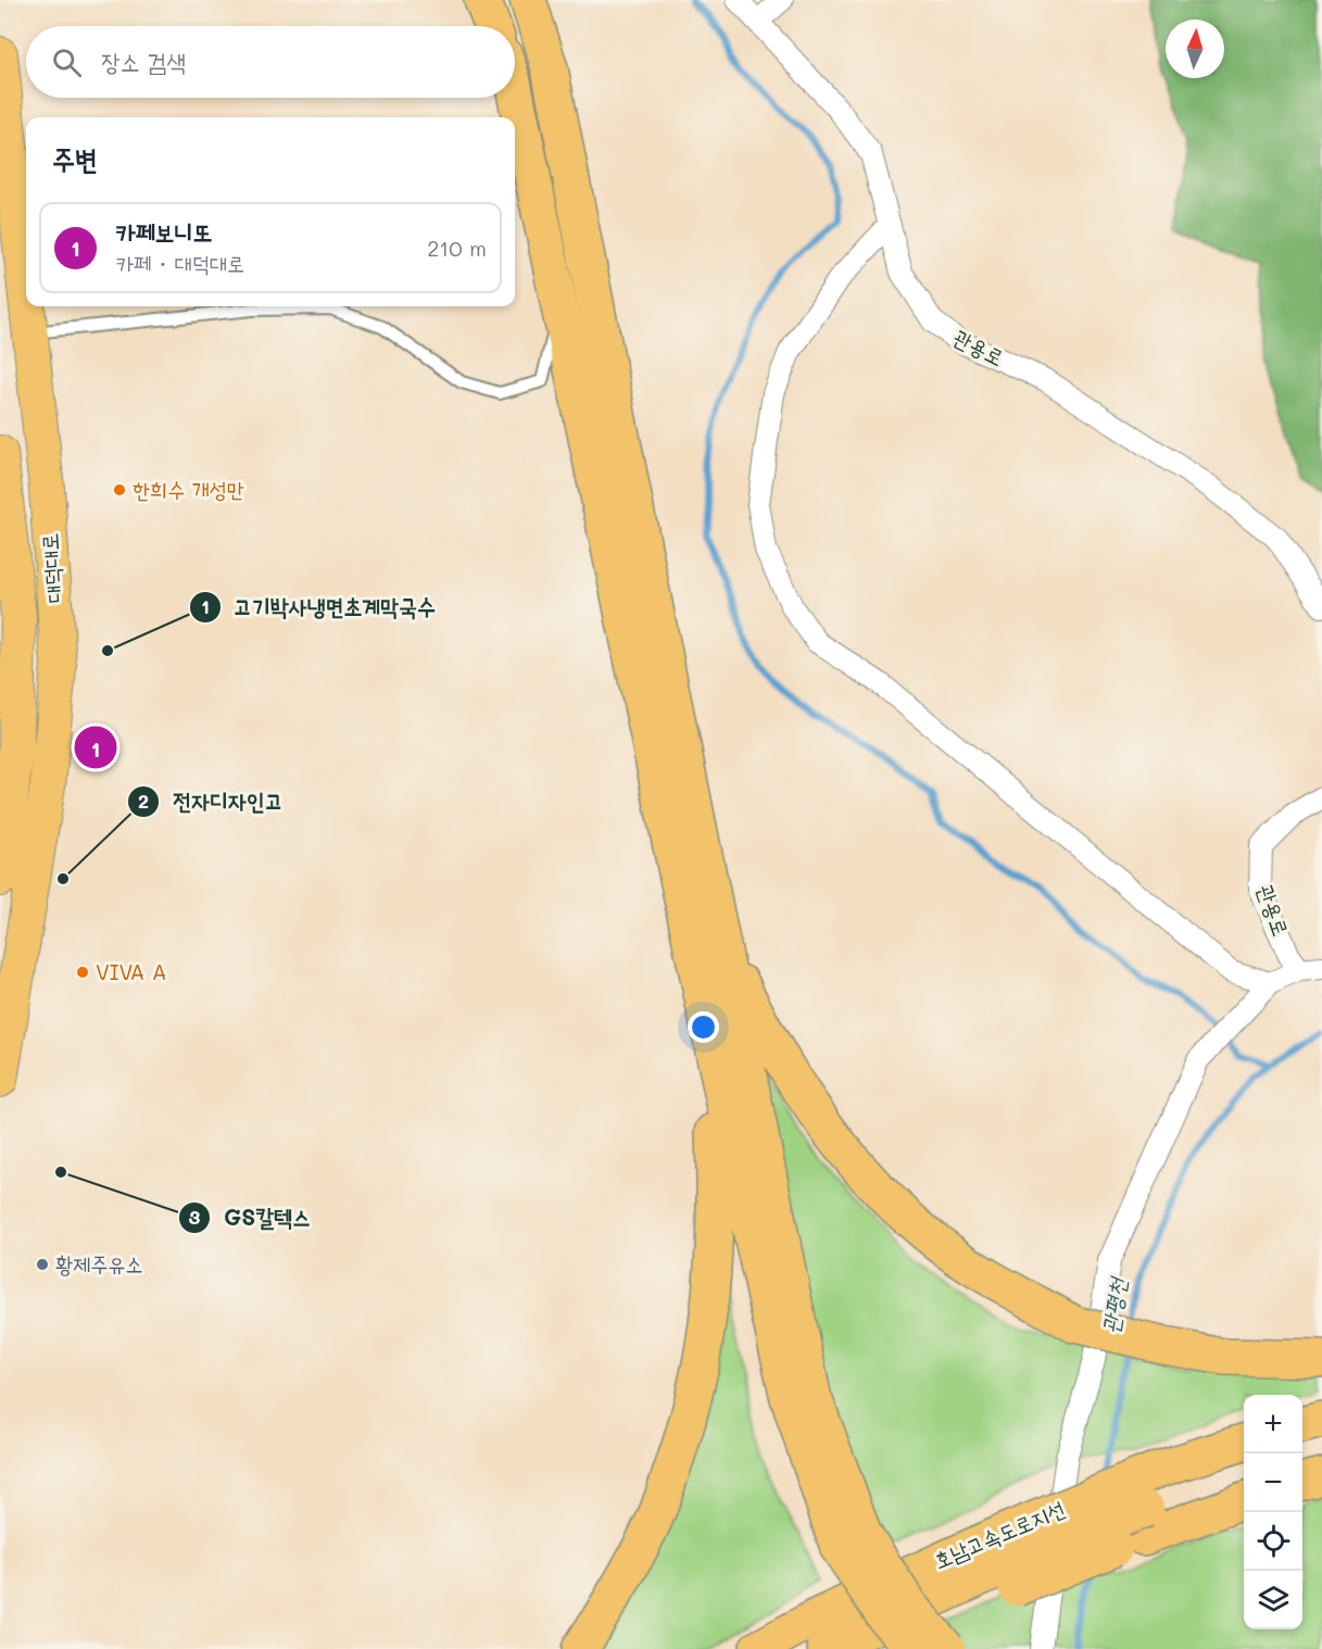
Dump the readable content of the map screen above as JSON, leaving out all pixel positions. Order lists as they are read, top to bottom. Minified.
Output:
{"streets":{"highway":["호남고속도로지선"],"main road":["대덕대로"],"street":["관용로"]},"water":["관평천"],"places":["한희수 개성만","고기박사냉면초계막국수","전자디자인고","VIVA A","GS칼텍스","황제주유소"],"north":"top","page":{"search":"장소 검색","heading":"주변","list":[{"mark":"1","name":"카페보니또","note":"카페 · 대덕대로","value":"210 m"}],"pins":"1","map_buttons":["+","−"]}}
